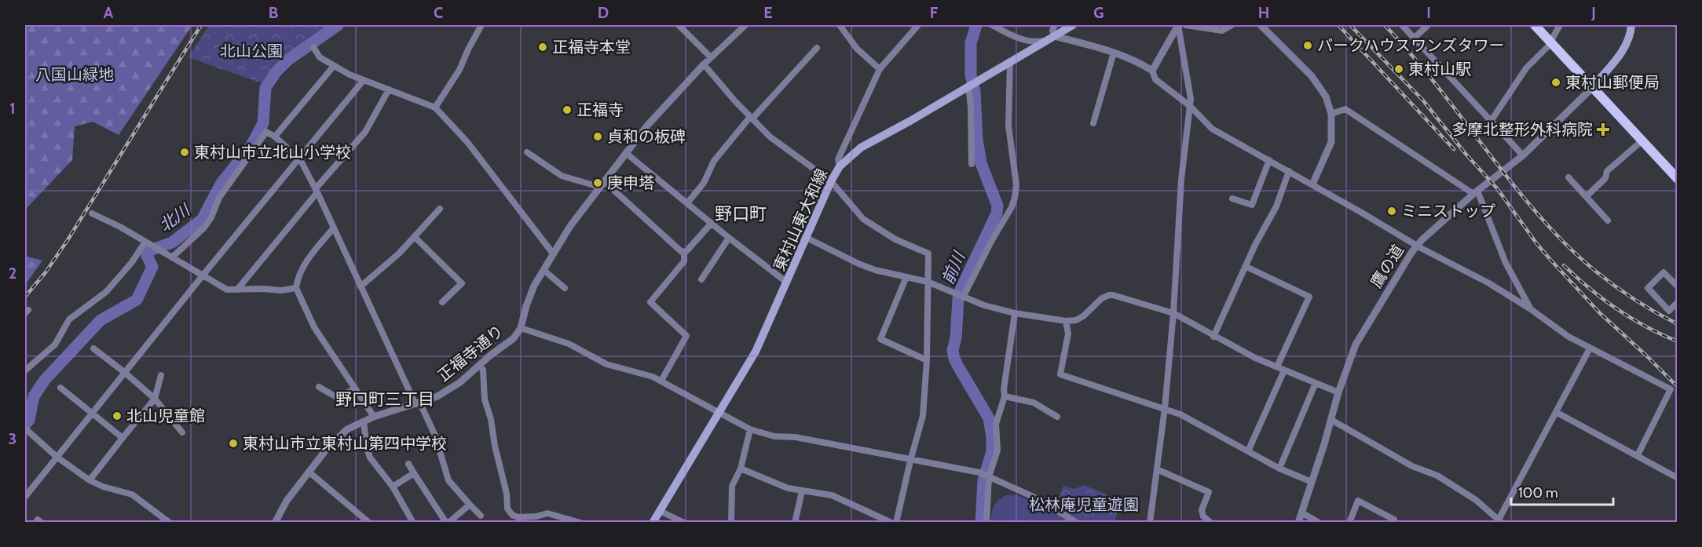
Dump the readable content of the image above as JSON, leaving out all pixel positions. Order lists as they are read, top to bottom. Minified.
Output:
{"streets":{"main road":["東村山東大和線"],"street":["鷹の道","正福寺通り"]},"districts":["野口町","野口町三丁目"],"water":["北川","前川"],"parks":["北山公園","八国山緑地","松林庵児童遊園"],"places":{"other":["パークハウスワンズタワー","正福寺本堂","東村山駅","東村山郵便局","正福寺","貞和の板碑","東村山市立北山小学校","庚申塔","ミニストップ","北山児童館","東村山市立東村山第四中学校"],"health":["多摩北整形外科病院"]},"scale_bar":"100 m","grid":{"columns":["A","B","C","D","E","F","G","H","I","J"],"rows":["1","2","3"]}}
